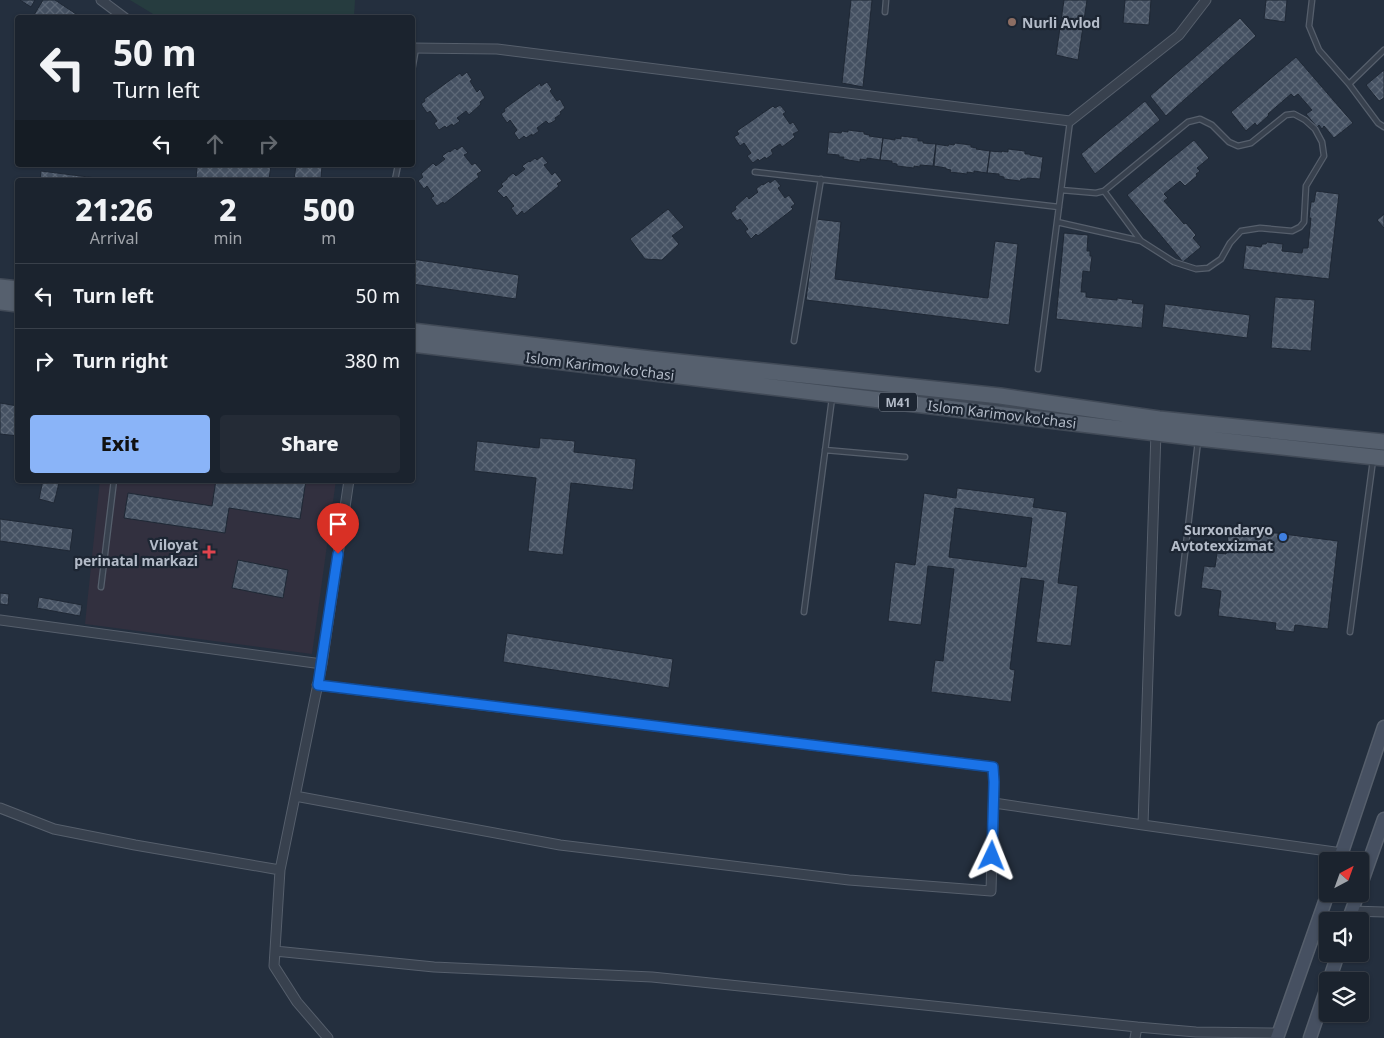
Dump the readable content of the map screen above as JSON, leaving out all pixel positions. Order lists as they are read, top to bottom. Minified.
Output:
{"streets":{"main road":["Islom Karimov ko'chasi","M41"]},"places":{"other":["Nurli Avlod","Surxondaryo Avtotexxizmat"],"health":["Viloyat perinatal markazi"]},"north":"top right","page":{"turn":["50 m","Turn left"],"eta":["21:26","Arrival","2","min","500","m"],"list":[{"name":"Turn left","value":"50 m"},{"name":"Turn right","value":"380 m"}],"buttons":["Exit","Share"]}}
